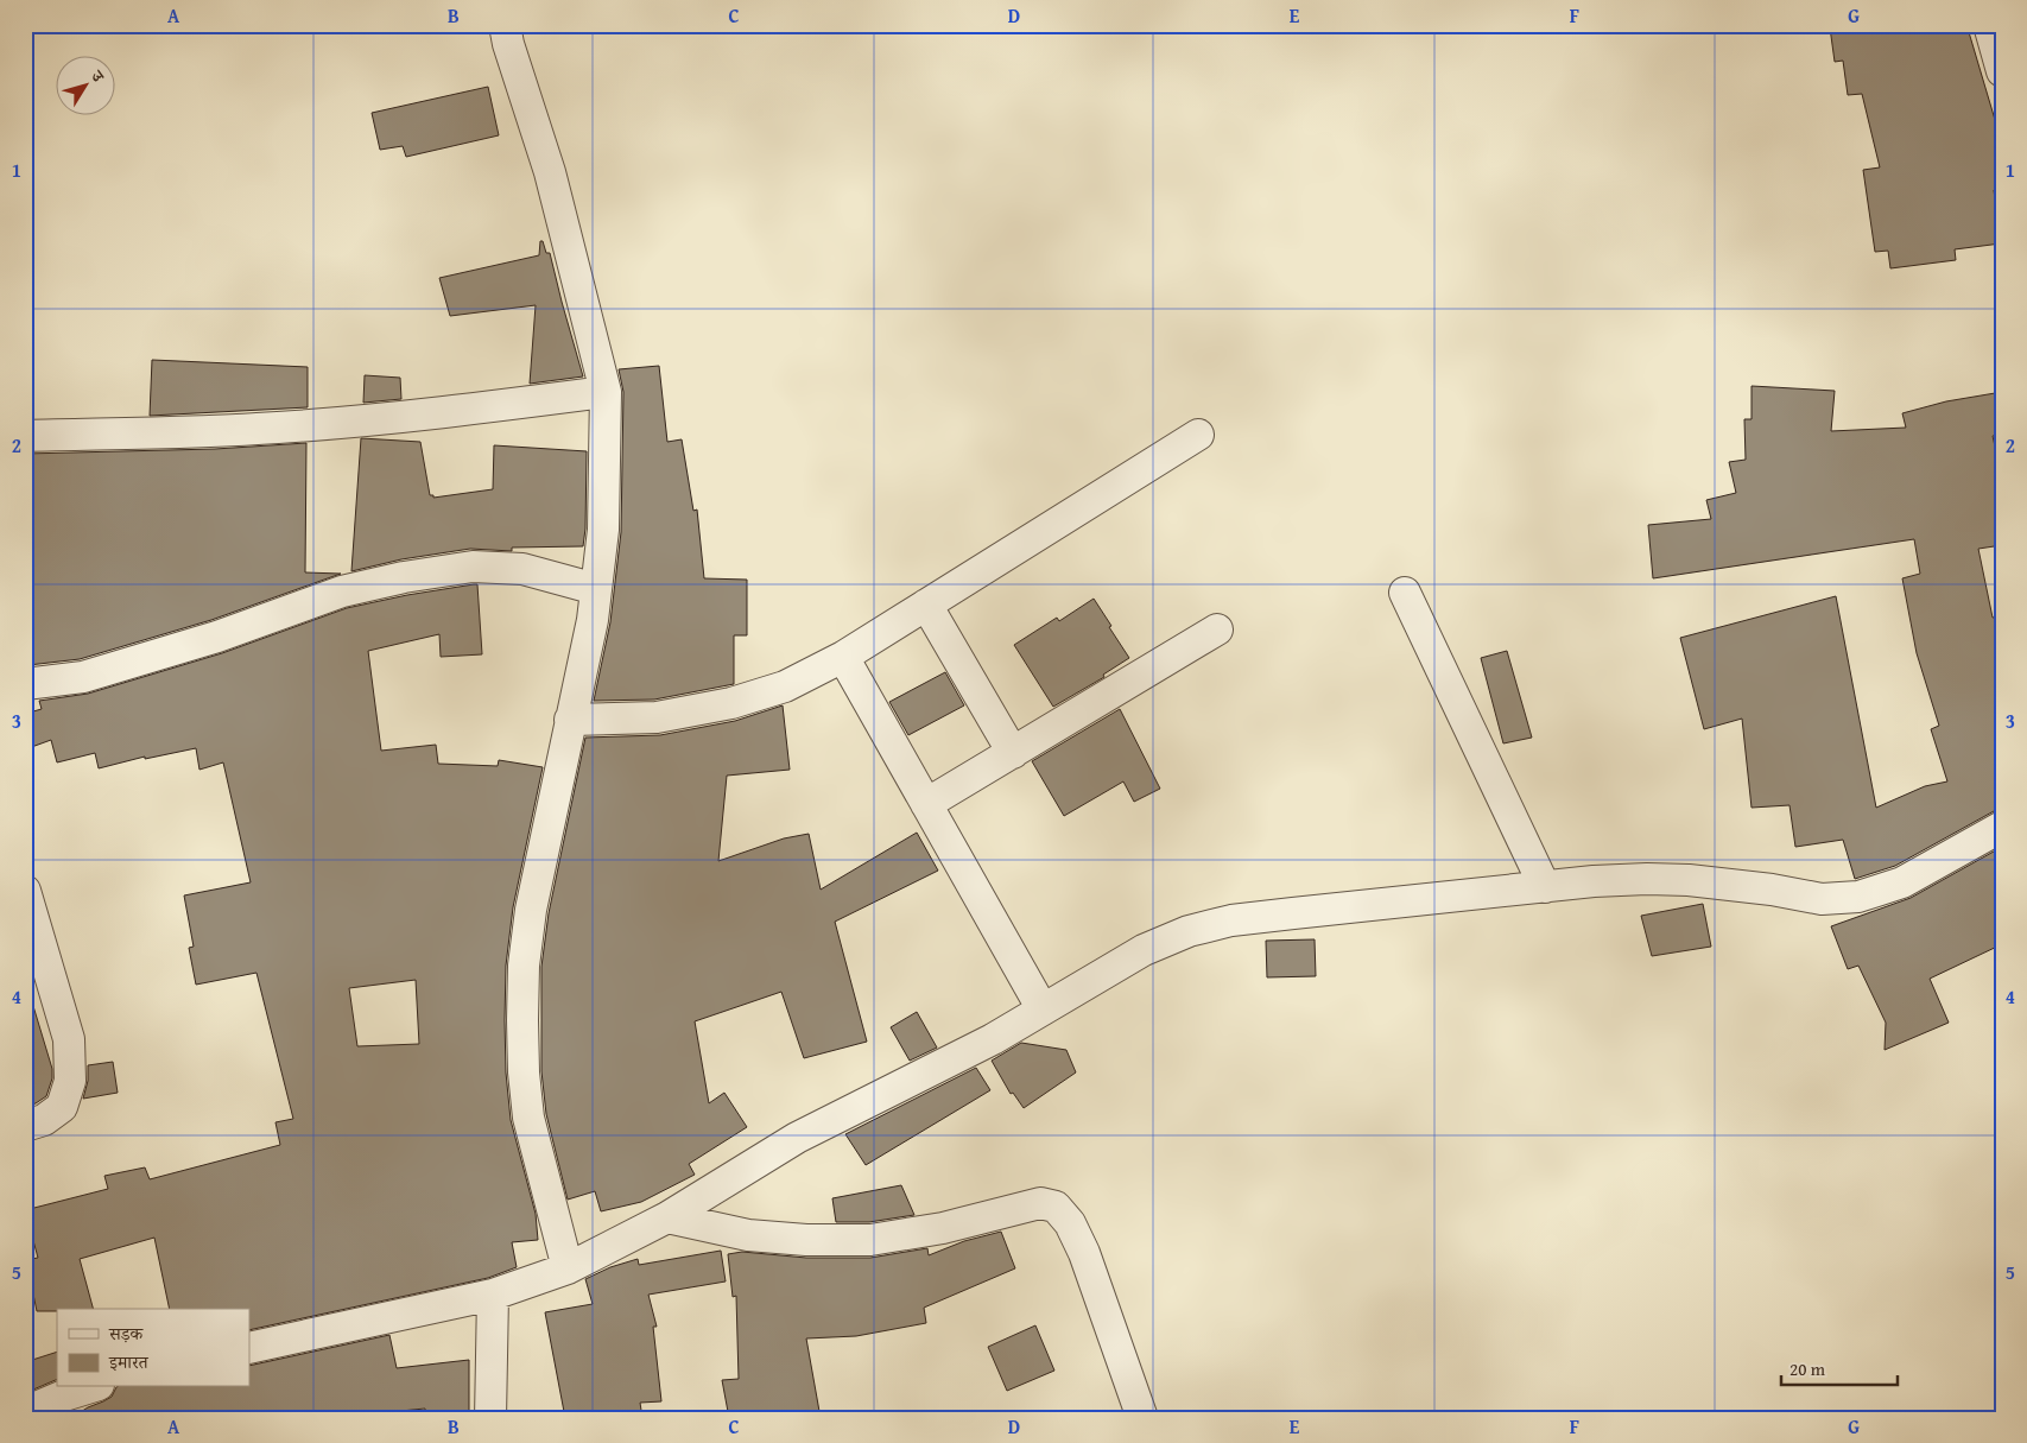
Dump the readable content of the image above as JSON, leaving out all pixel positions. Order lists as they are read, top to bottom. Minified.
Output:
{"legend":["सड़क","इमारत"],"scale_bar":"20 m","north":"top right","grid":{"columns":["A","B","C","D","E","F","G"],"rows":["1","2","3","4","5"]}}
